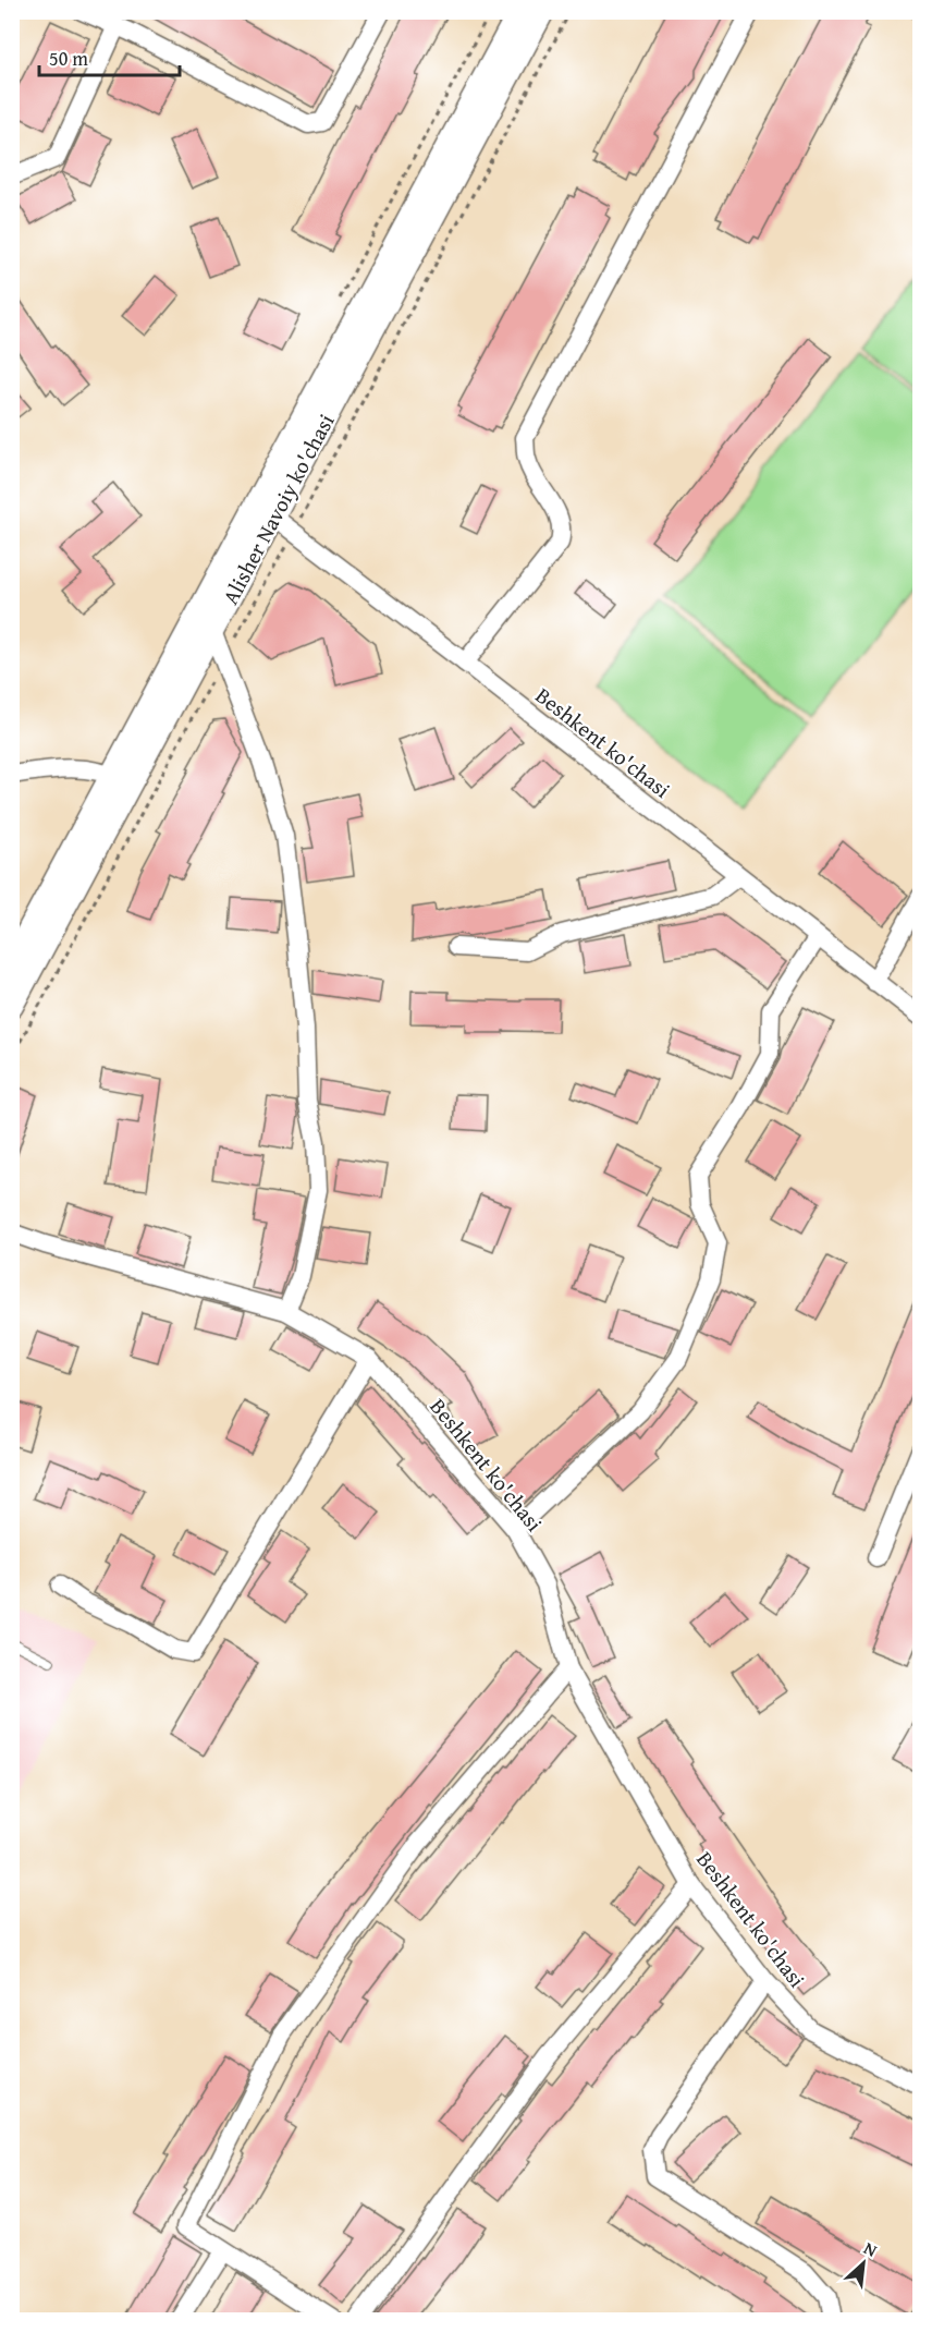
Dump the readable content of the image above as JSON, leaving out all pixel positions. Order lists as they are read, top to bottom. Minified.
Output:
{"streets":{"main road":["Alisher Navoiy ko'chasi"],"street":["Beshkent ko'chasi"]},"crossings":[["Alisher Navoiy ko'chasi","Beshkent ko'chasi"]],"scale_bar":"50 m","north":"top right"}
